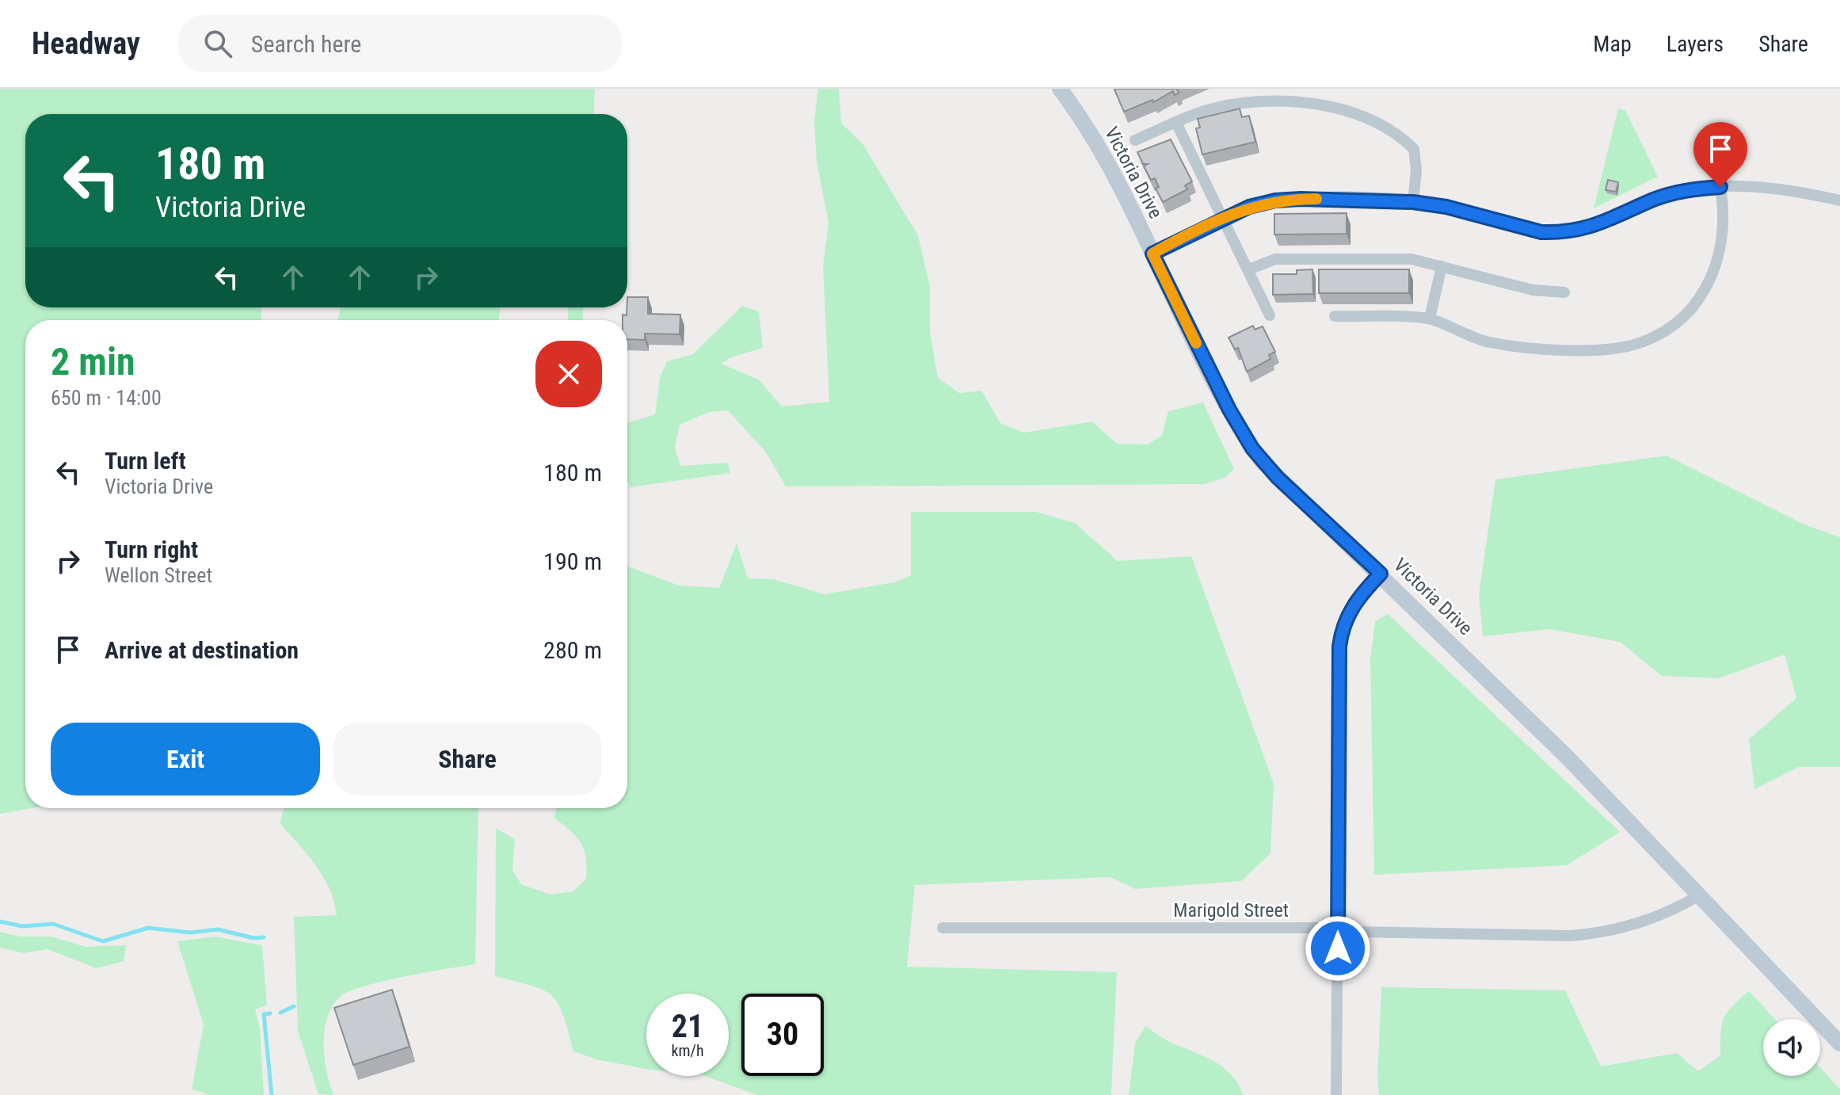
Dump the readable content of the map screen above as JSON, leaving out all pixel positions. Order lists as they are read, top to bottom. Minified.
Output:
{"streets":{"street":["Victoria Drive","Marigold Street"]},"crossings":[["Victoria Drive","Marigold Street"]],"page":{"header":"Headway","search":"Search here","nav":["Map","Layers","Share"],"turn":["180 m","Victoria Drive"],"heading":["2 min","650 m · 14:00"],"list":[{"name":"Turn left","note":"Victoria Drive","value":"180 m"},{"name":"Turn right","note":"Wellon Street","value":"190 m"},{"name":"Arrive at destination","value":"280 m"}],"buttons":["Exit","Share"],"speed":"21 km/h","limit":"30"}}
